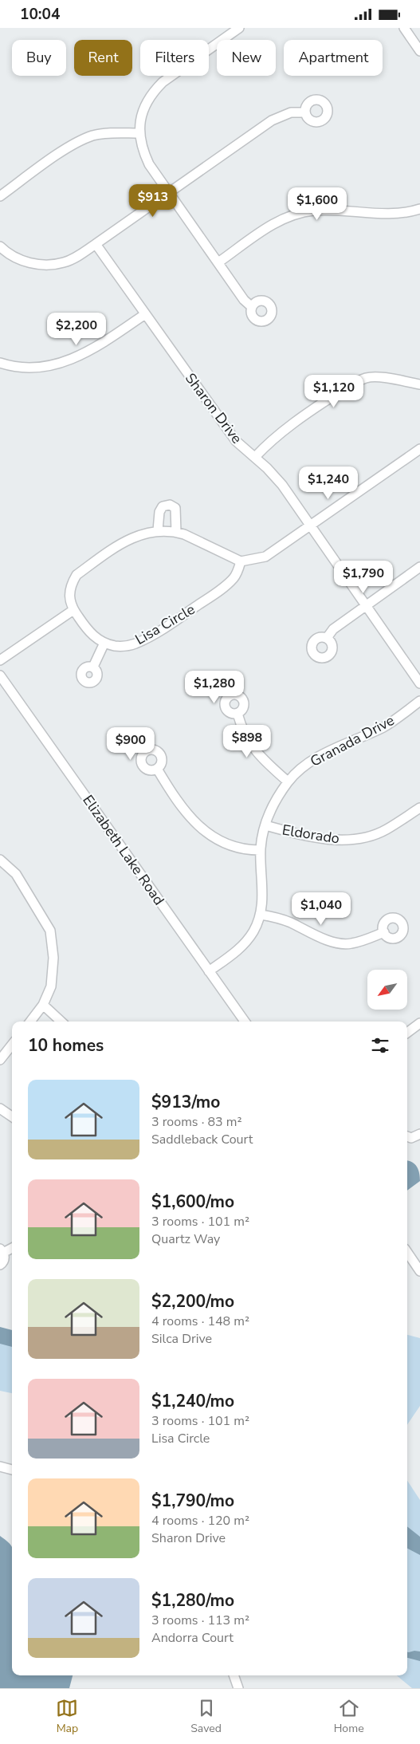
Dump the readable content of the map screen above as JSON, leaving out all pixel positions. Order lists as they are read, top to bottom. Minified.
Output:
{"streets":{"street":["Sharon Drive","Lisa Circle","Granada Drive","Eldorado","Elizabeth Lake Road"]},"crossings":[["Granada Drive","Eldorado"],["Granada Drive","Elizabeth Lake Road"]],"north":"bottom left","page":{"status":"10:04","chip":["Buy","Rent","Filters","New","Apartment"],"price":["$913","$1,600","$2,200","$1,120","$1,240","$1,790","$1,280","$898","$900","$1,040"],"heading":"10 homes","list":[{"name":"$913/mo","note":"3 rooms · 83 m² · Saddleback Court"},{"name":"$1,600/mo","note":"3 rooms · 101 m² · Quartz Way"},{"name":"$2,200/mo","note":"4 rooms · 148 m² · Silca Drive"},{"name":"$1,240/mo","note":"3 rooms · 101 m² · Lisa Circle"},{"name":"$1,790/mo","note":"4 rooms · 120 m² · Sharon Drive"},{"name":"$1,280/mo","note":"3 rooms · 113 m² · Andorra Court"}],"tabs":["Map","Saved","Home"]}}
